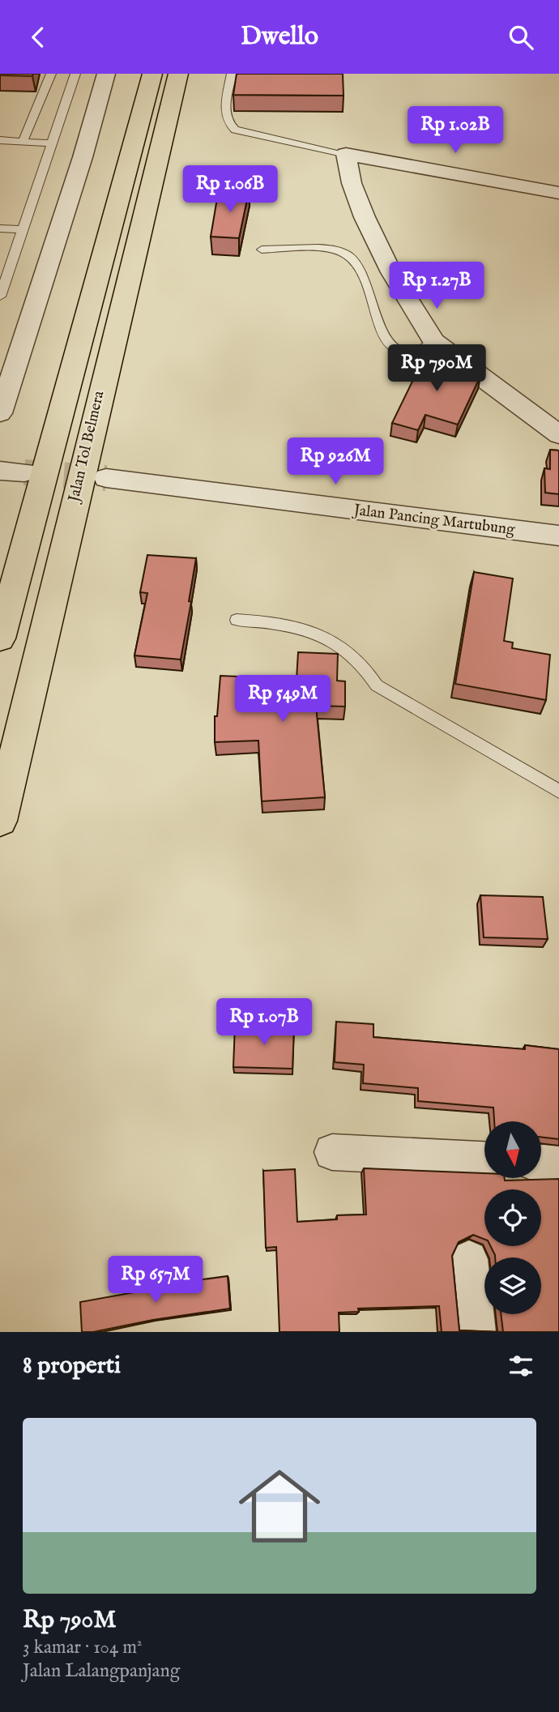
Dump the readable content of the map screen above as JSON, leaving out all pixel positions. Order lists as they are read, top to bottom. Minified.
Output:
{"streets":{"highway":["Jalan Tol Belmera"],"street":["Jalan Pancing Martubung"]},"north":"bottom","page":{"header":"Dwello","price":["Rp 1.02B","Rp 1.06B","Rp 1.27B","Rp 790M","Rp 926M","Rp 549M","Rp 1.07B","Rp 657M"],"heading":"8 properti","list":[{"name":"Rp 790M","note":"3 kamar · 104 m² · Jalan Lalangpanjang"}]}}
